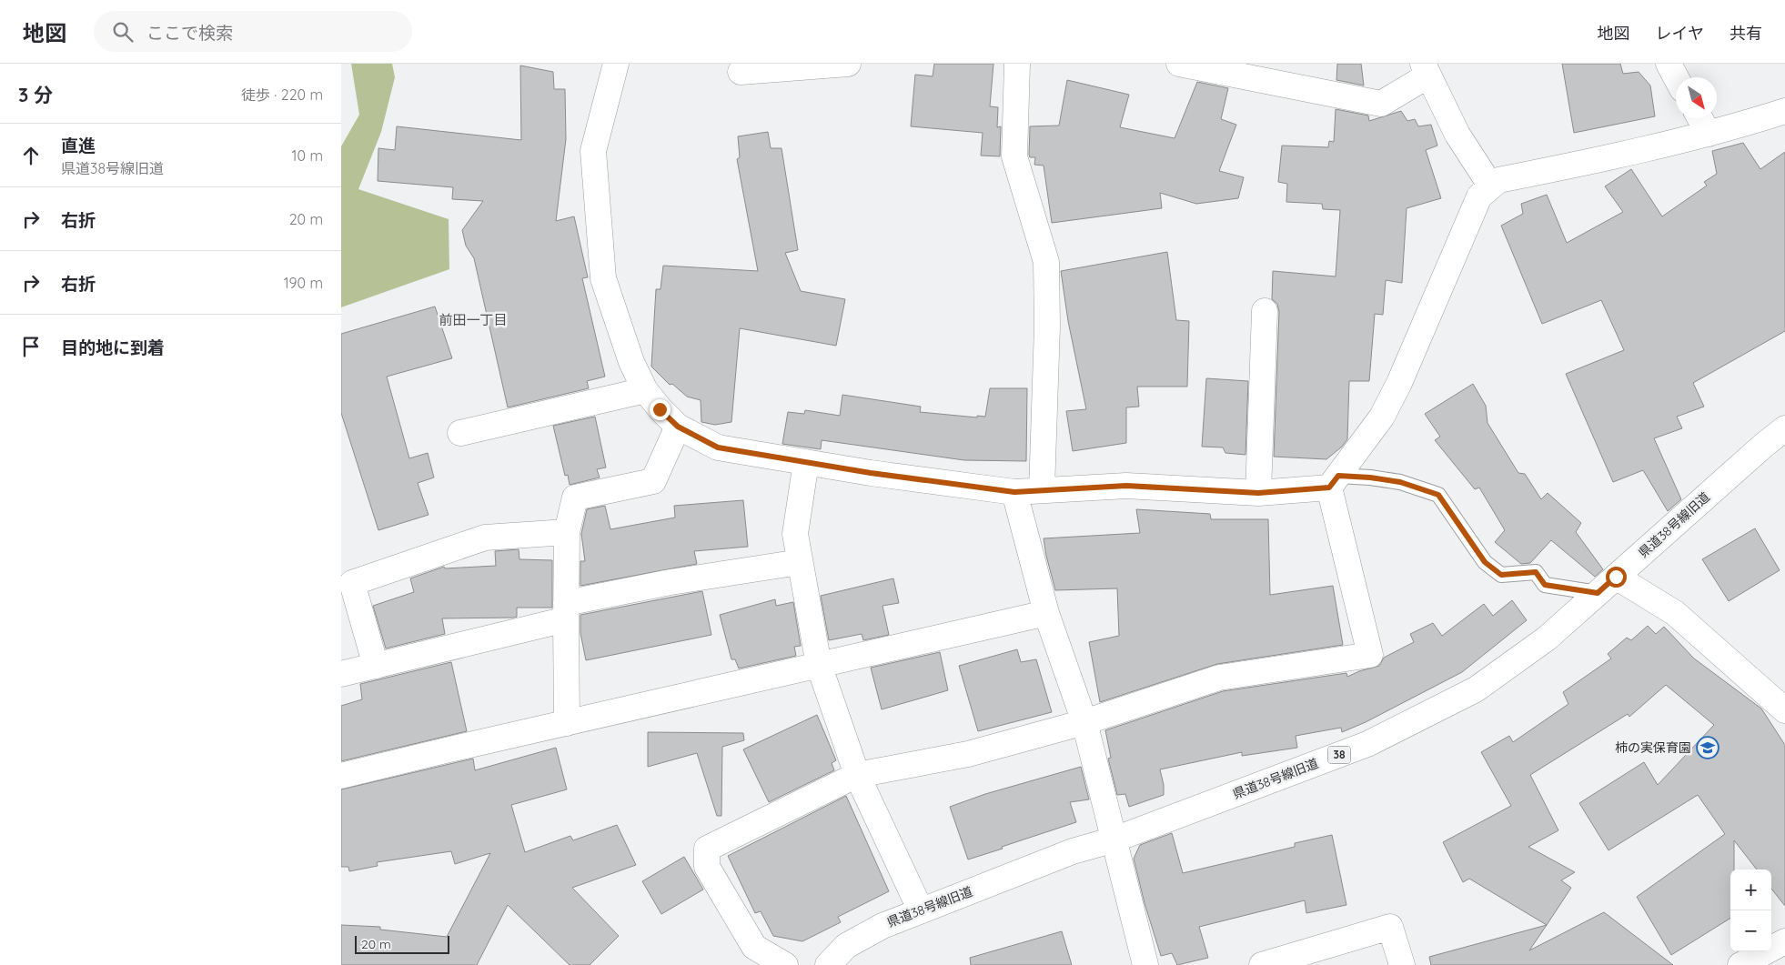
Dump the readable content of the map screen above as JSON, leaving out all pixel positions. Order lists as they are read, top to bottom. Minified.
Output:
{"streets":{"street":["県道38号線旧道","38"]},"districts":["前田一丁目"],"places":{"school or university":["柿の実保育園"]},"scale_bar":"20 m","north":"bottom right","page":{"header":"地図","search":"ここで検索","nav":["地図","レイヤ","共有"],"heading":["3 分","徒歩 · 220 m"],"list":[["直進","県道38号線旧道","10 m"],["右折","20 m"],["右折","190 m"],"目的地に到着"],"map_buttons":["+","−"],"scale":"20 m"}}
